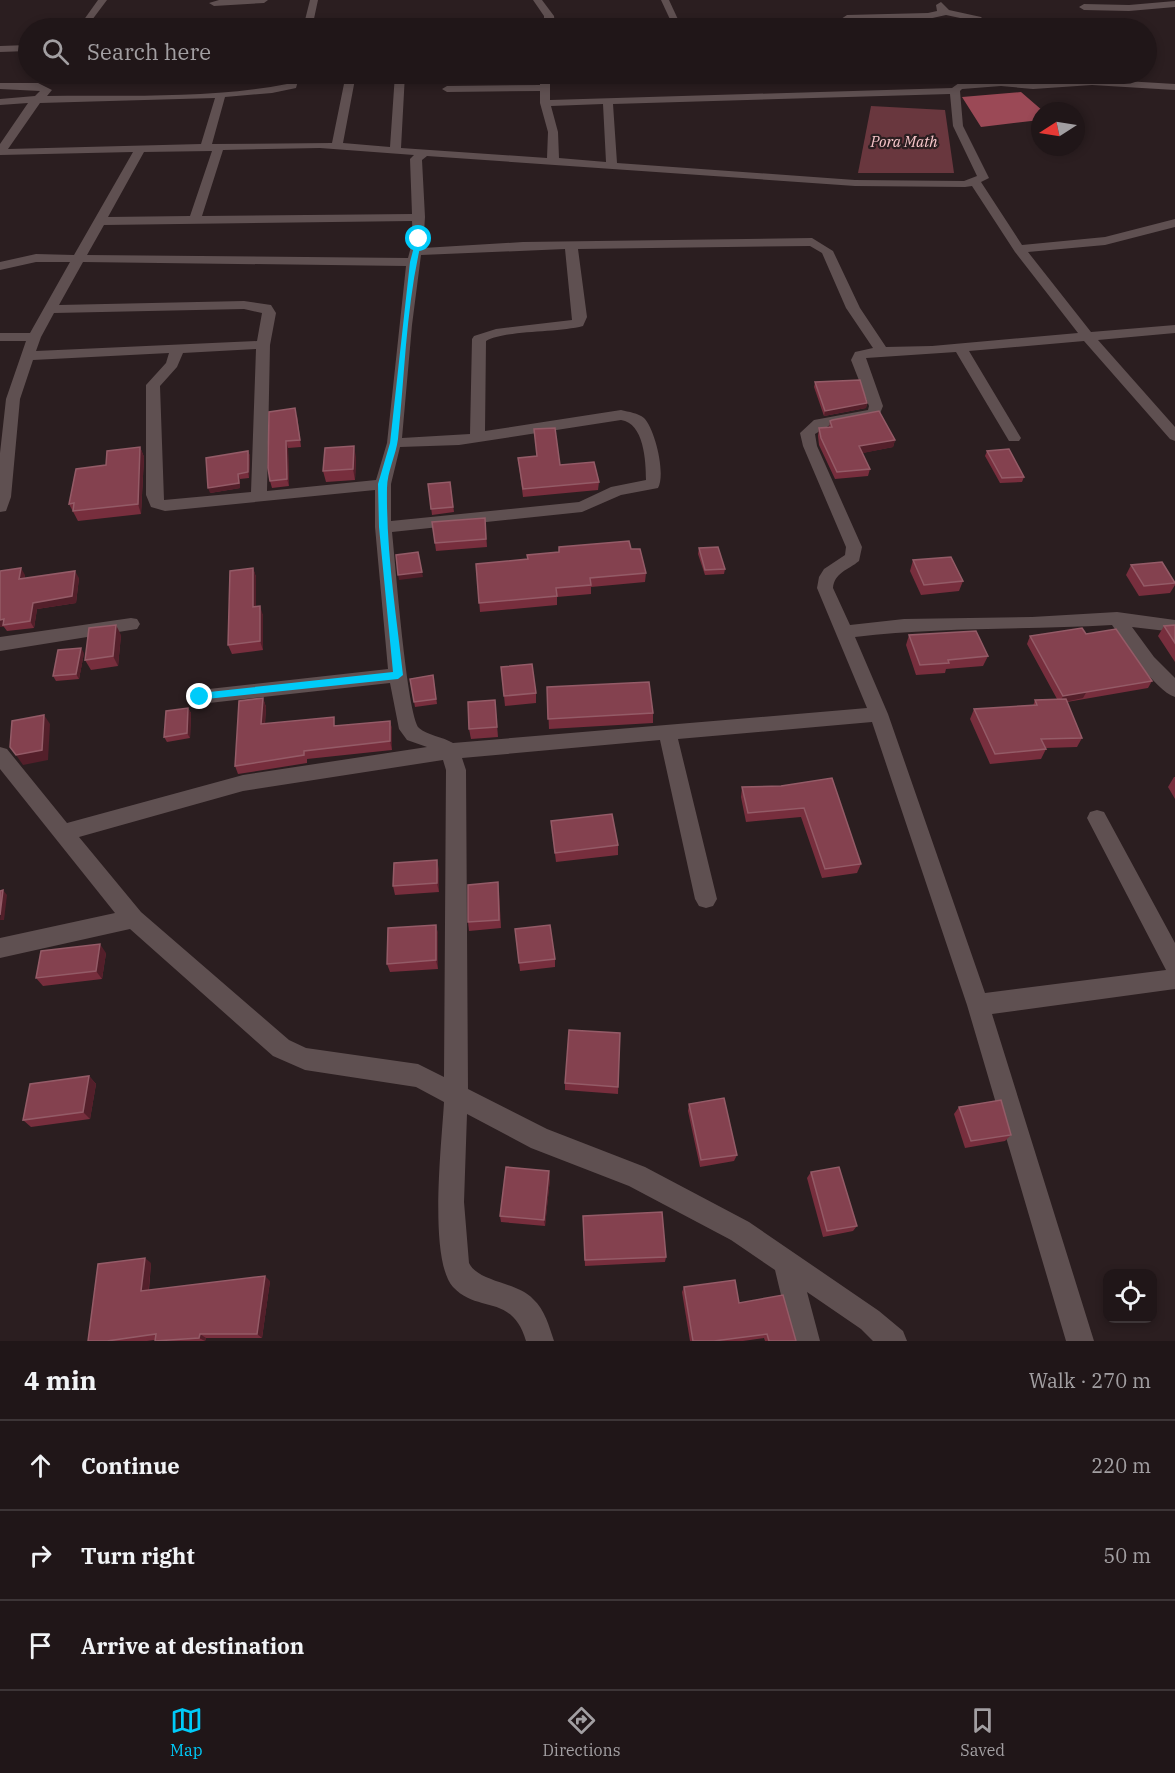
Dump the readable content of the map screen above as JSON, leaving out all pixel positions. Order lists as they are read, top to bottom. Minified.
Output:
{"parks":["Pora Math"],"north":"left","page":{"search":"Search here","heading":["4 min","Walk · 270 m"],"list":[["Continue","220 m"],["Turn right","50 m"],"Arrive at destination"],"nav":["Map","Directions","Saved"]}}
